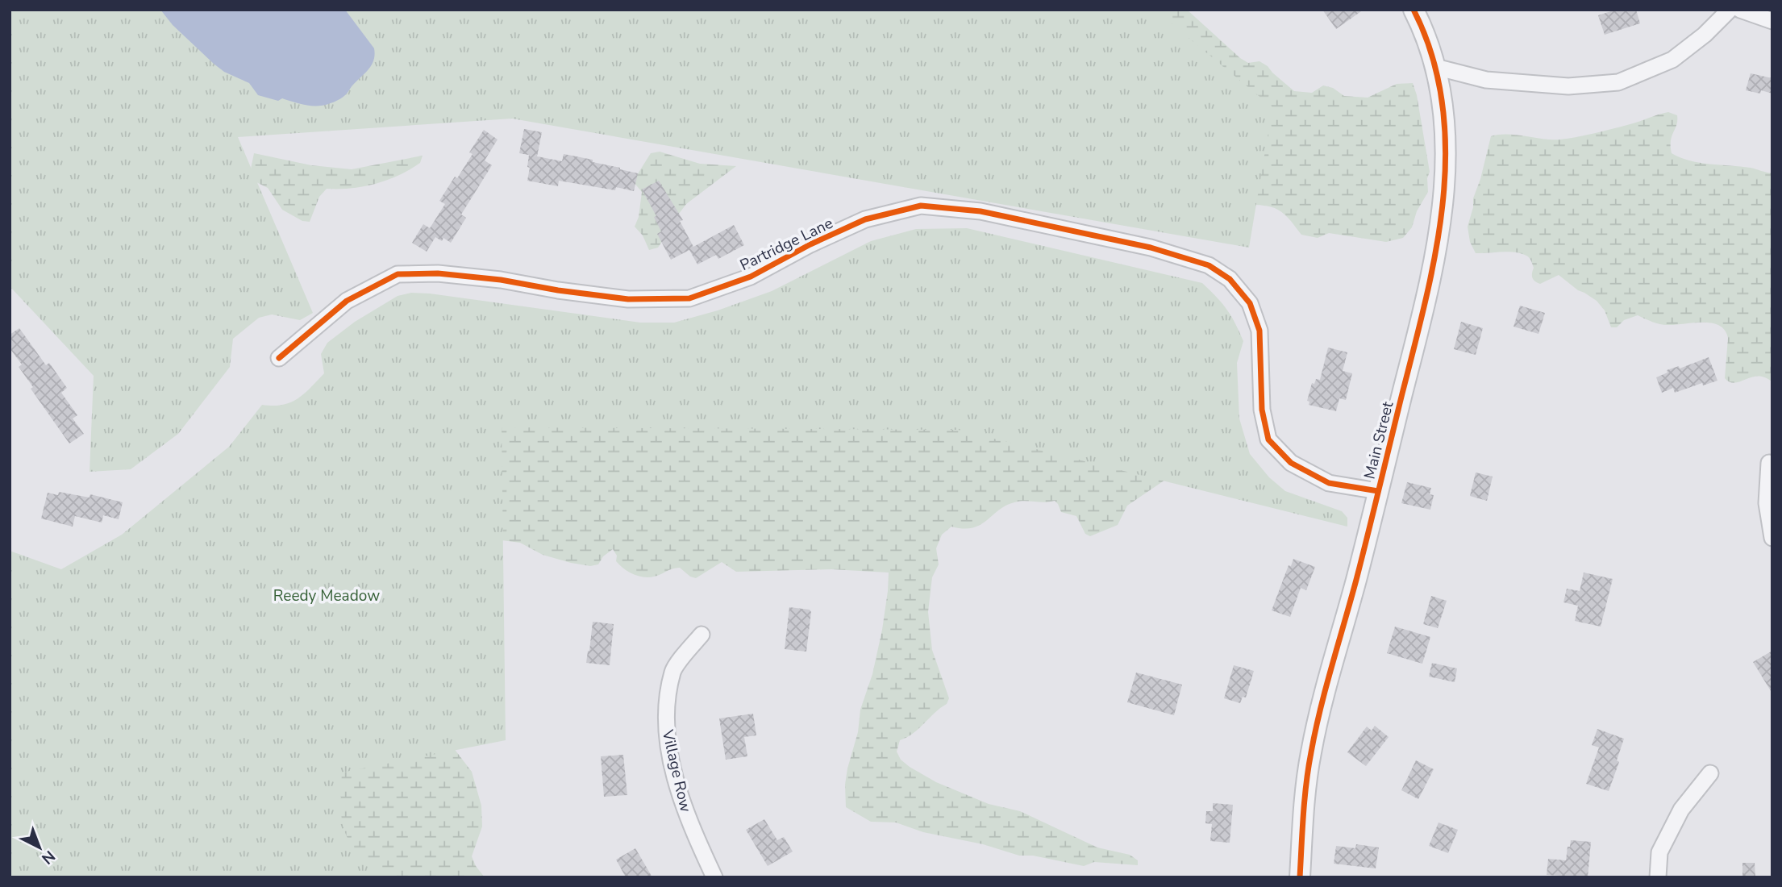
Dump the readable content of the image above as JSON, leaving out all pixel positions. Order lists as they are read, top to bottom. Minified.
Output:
{"streets":{"street":["Partridge Lane","Main Street","Village Row"]},"crossings":[["Partridge Lane","Main Street"]],"parks":["Reedy Meadow"],"north":"bottom right"}
